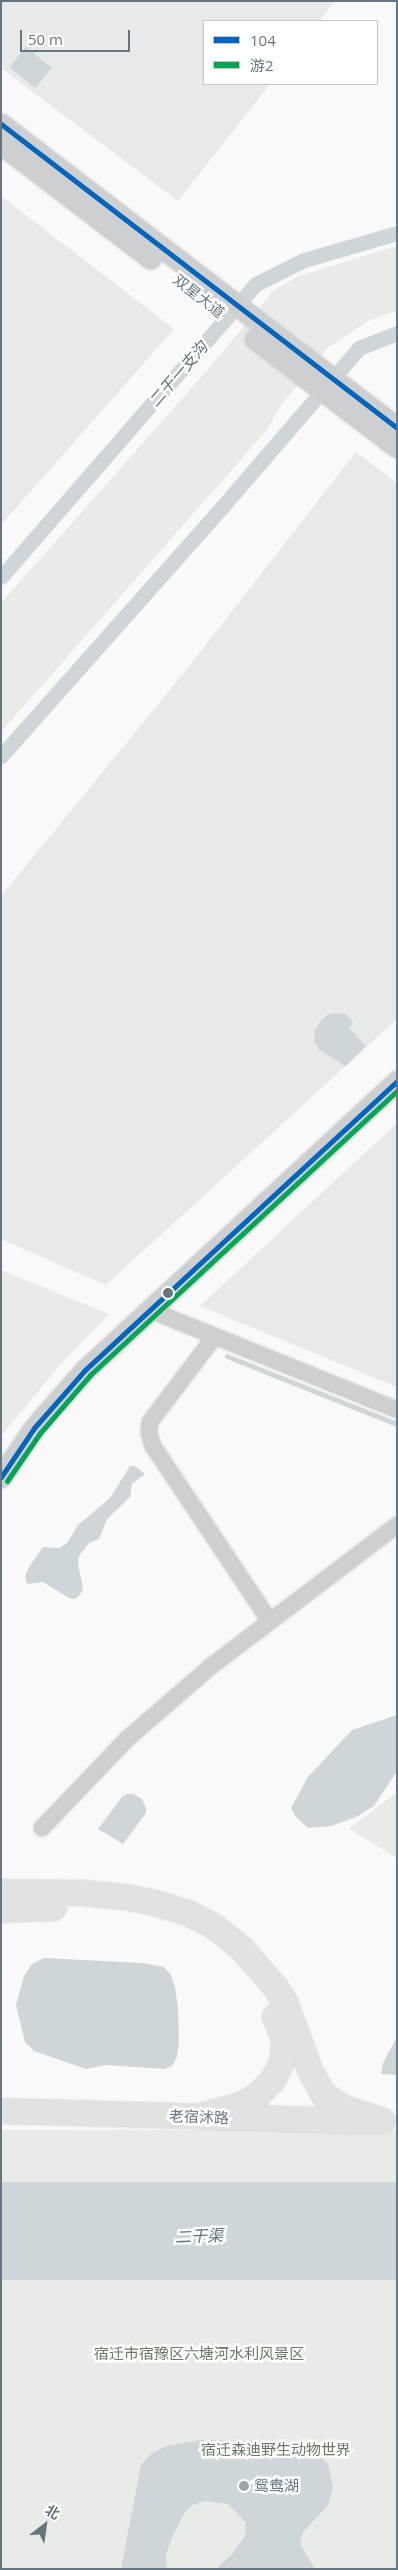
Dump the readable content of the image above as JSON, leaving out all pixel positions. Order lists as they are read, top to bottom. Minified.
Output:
{"streets":{"main road":["老宿沭路"],"street":["双星大道"]},"water":["二干一支沟","二干渠"],"parks":["宿迁市宿豫区六塘河水利风景区","宿迁森迪野生动物世界"],"places":["鸳鸯湖"],"lines":["transit line 104","transit line 游2"],"legend":["104","游2"],"scale_bar":"50 m","north":"top right"}
